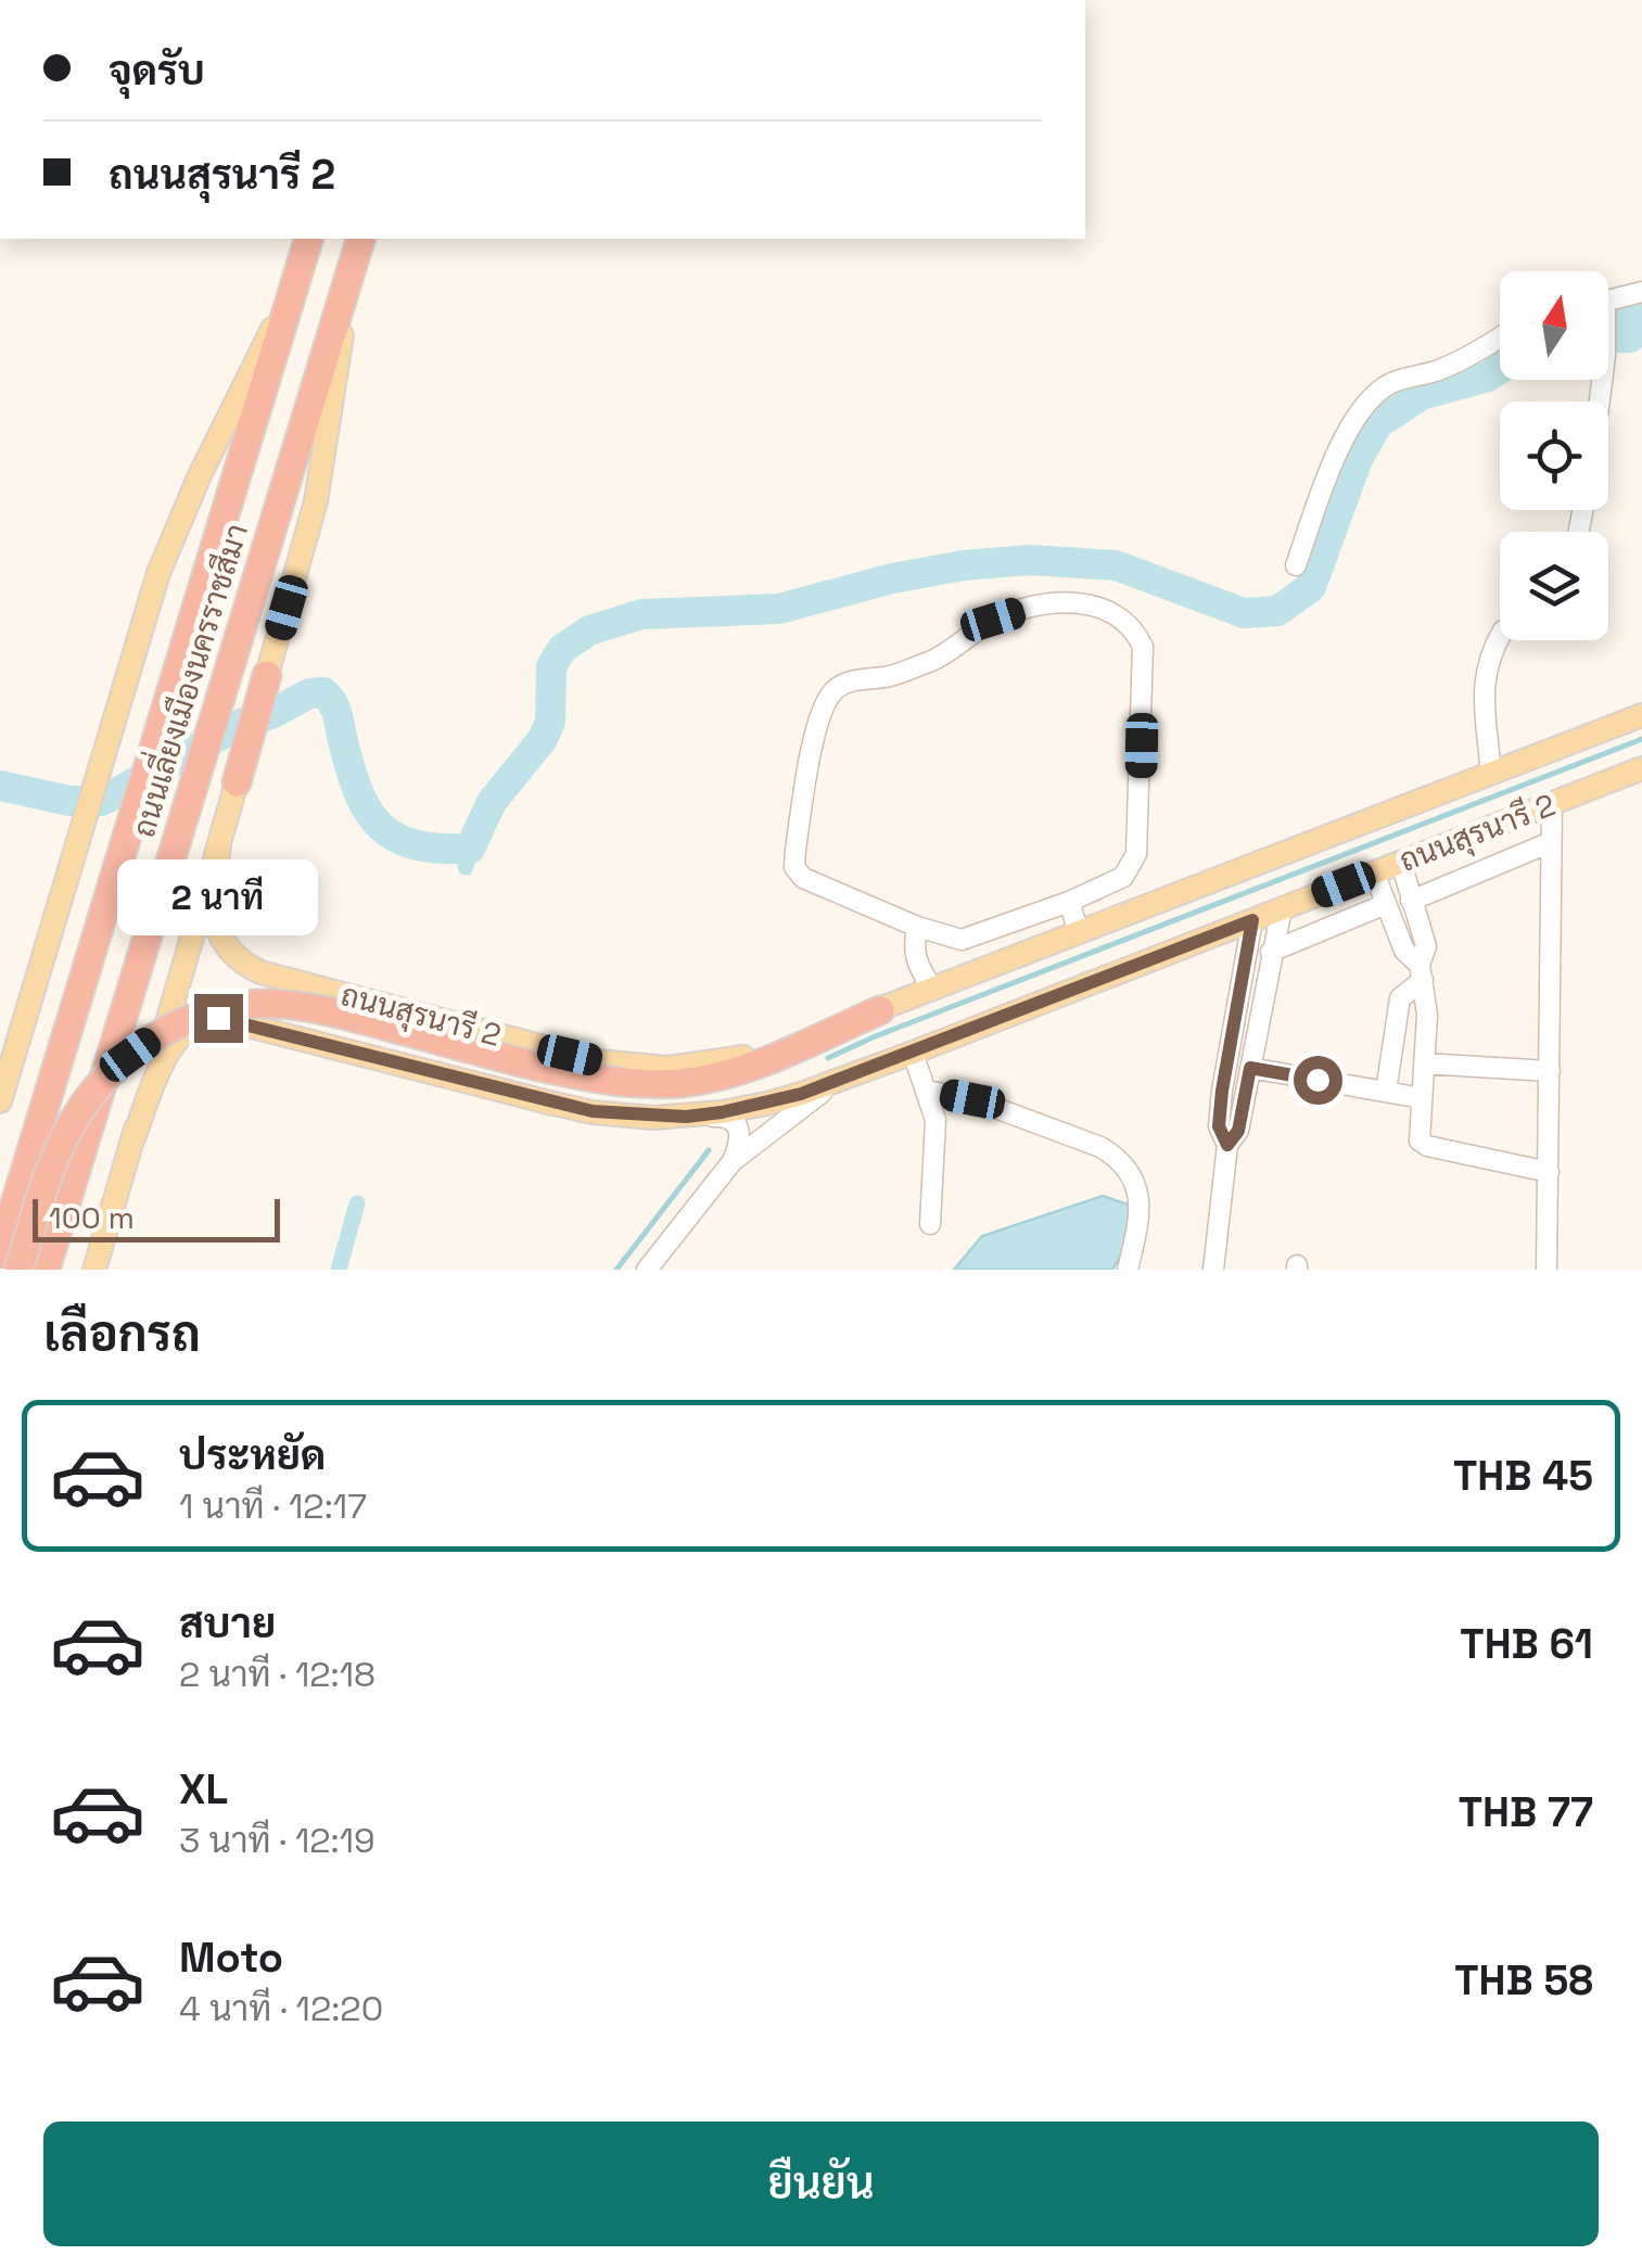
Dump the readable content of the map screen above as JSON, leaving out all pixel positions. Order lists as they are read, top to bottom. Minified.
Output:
{"streets":{"highway":["ถนนเลี่ยงเมืองนครราชสีมา"],"main road":["ถนนสุรนารี 2"]},"scale_bar":"100 m","north":"top","page":{"banner":["จุดรับ","ถนนสุรนารี 2"],"bubble":"2 นาที","scale":"100 m","heading":"เลือกรถ","list":[{"name":"ประหยัด","note":"1 นาที · 12:17","value":"THB 45"},{"name":"สบาย","note":"2 นาที · 12:18","value":"THB 61"},{"name":"XL","note":"3 นาที · 12:19","value":"THB 77"},{"name":"Moto","note":"4 นาที · 12:20","value":"THB 58"}],"buttons":"ยืนยัน"}}
